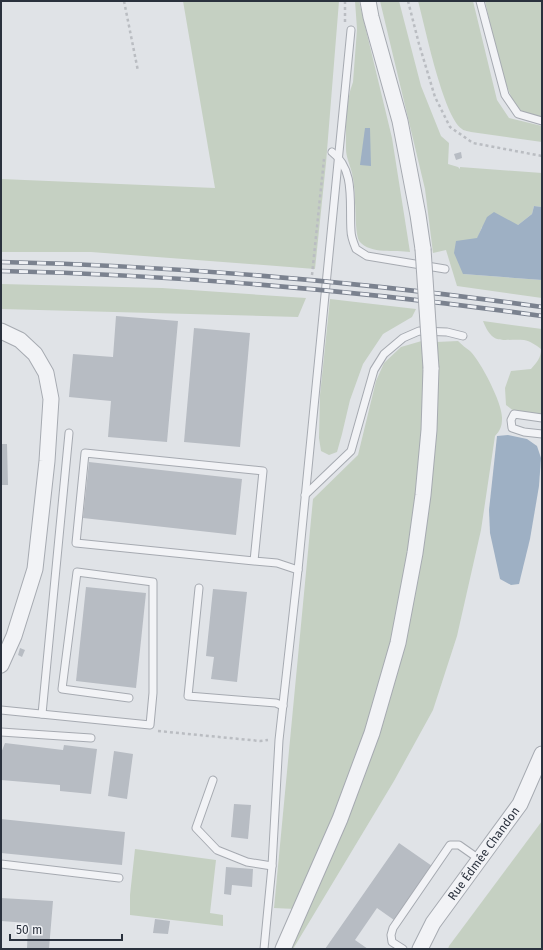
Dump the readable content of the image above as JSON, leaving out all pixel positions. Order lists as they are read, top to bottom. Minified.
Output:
{"streets":{"street":["Rue Édmée Chandon"]},"scale_bar":"50 m"}
